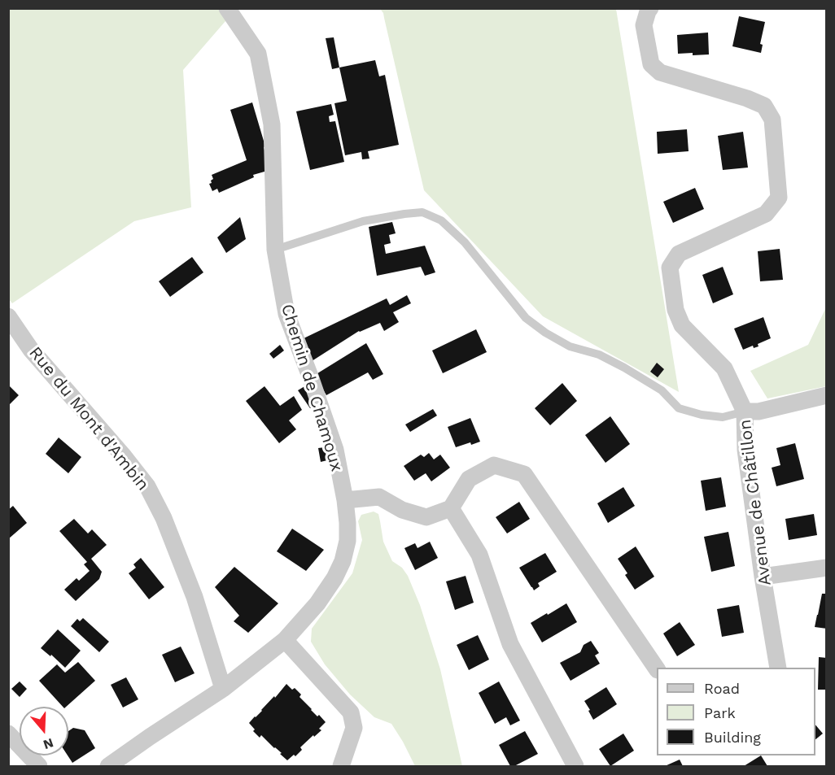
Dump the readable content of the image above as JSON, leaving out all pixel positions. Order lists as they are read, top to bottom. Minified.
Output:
{"streets":{"street":["Chemin de Chamoux","Rue du Mont d'Ambin","Avenue de Châtillon"]},"crossings":[["Chemin de Chamoux","Rue du Mont d'Ambin"]],"legend":["Road","Park","Building"],"north":"bottom"}
